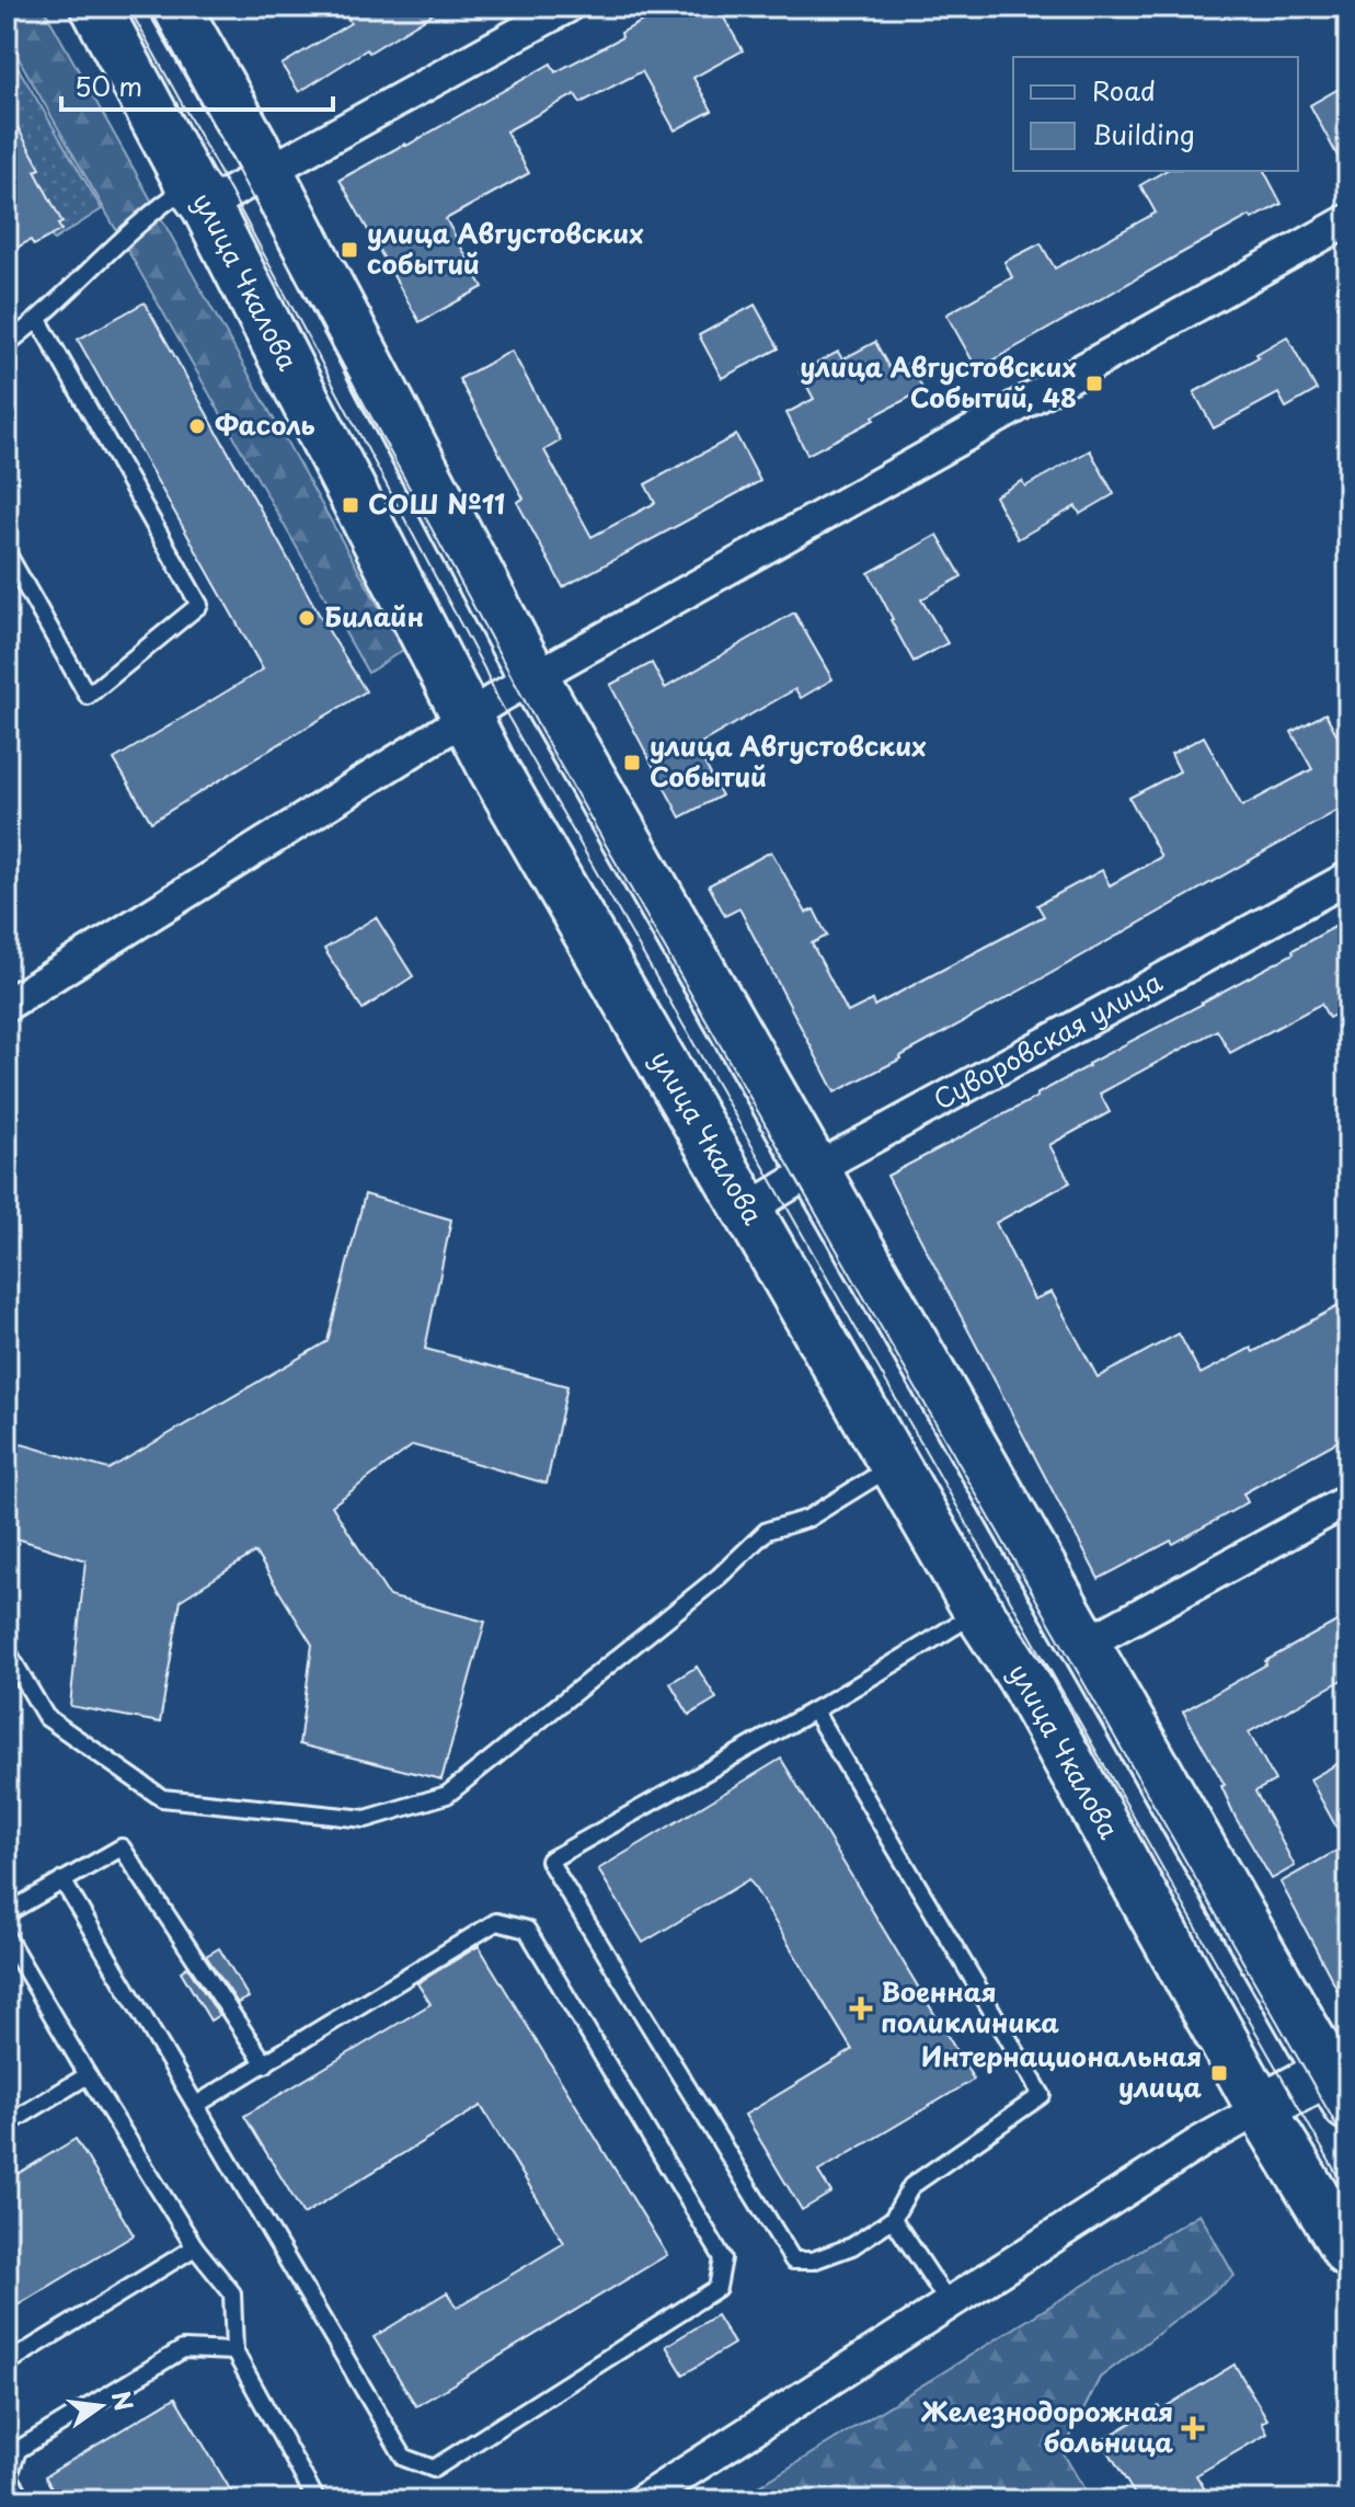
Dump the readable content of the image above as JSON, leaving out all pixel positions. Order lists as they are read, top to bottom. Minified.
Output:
{"streets":{"main road":["улица Чкалова"],"street":["Суворовская улица"]},"crossings":[["улица Чкалова","Суворовская улица"]],"places":{"transit":["улица Августовских событий","улица Августовских Событий, 48","СОШ №11","улица Августовских Событий","Интернациональная улица"],"other":["Фасоль","Билайн"],"health":["Военная поликлиника","Железнодорожная больница"]},"legend":["Road","Building"],"scale_bar":"50 m","north":"right"}
